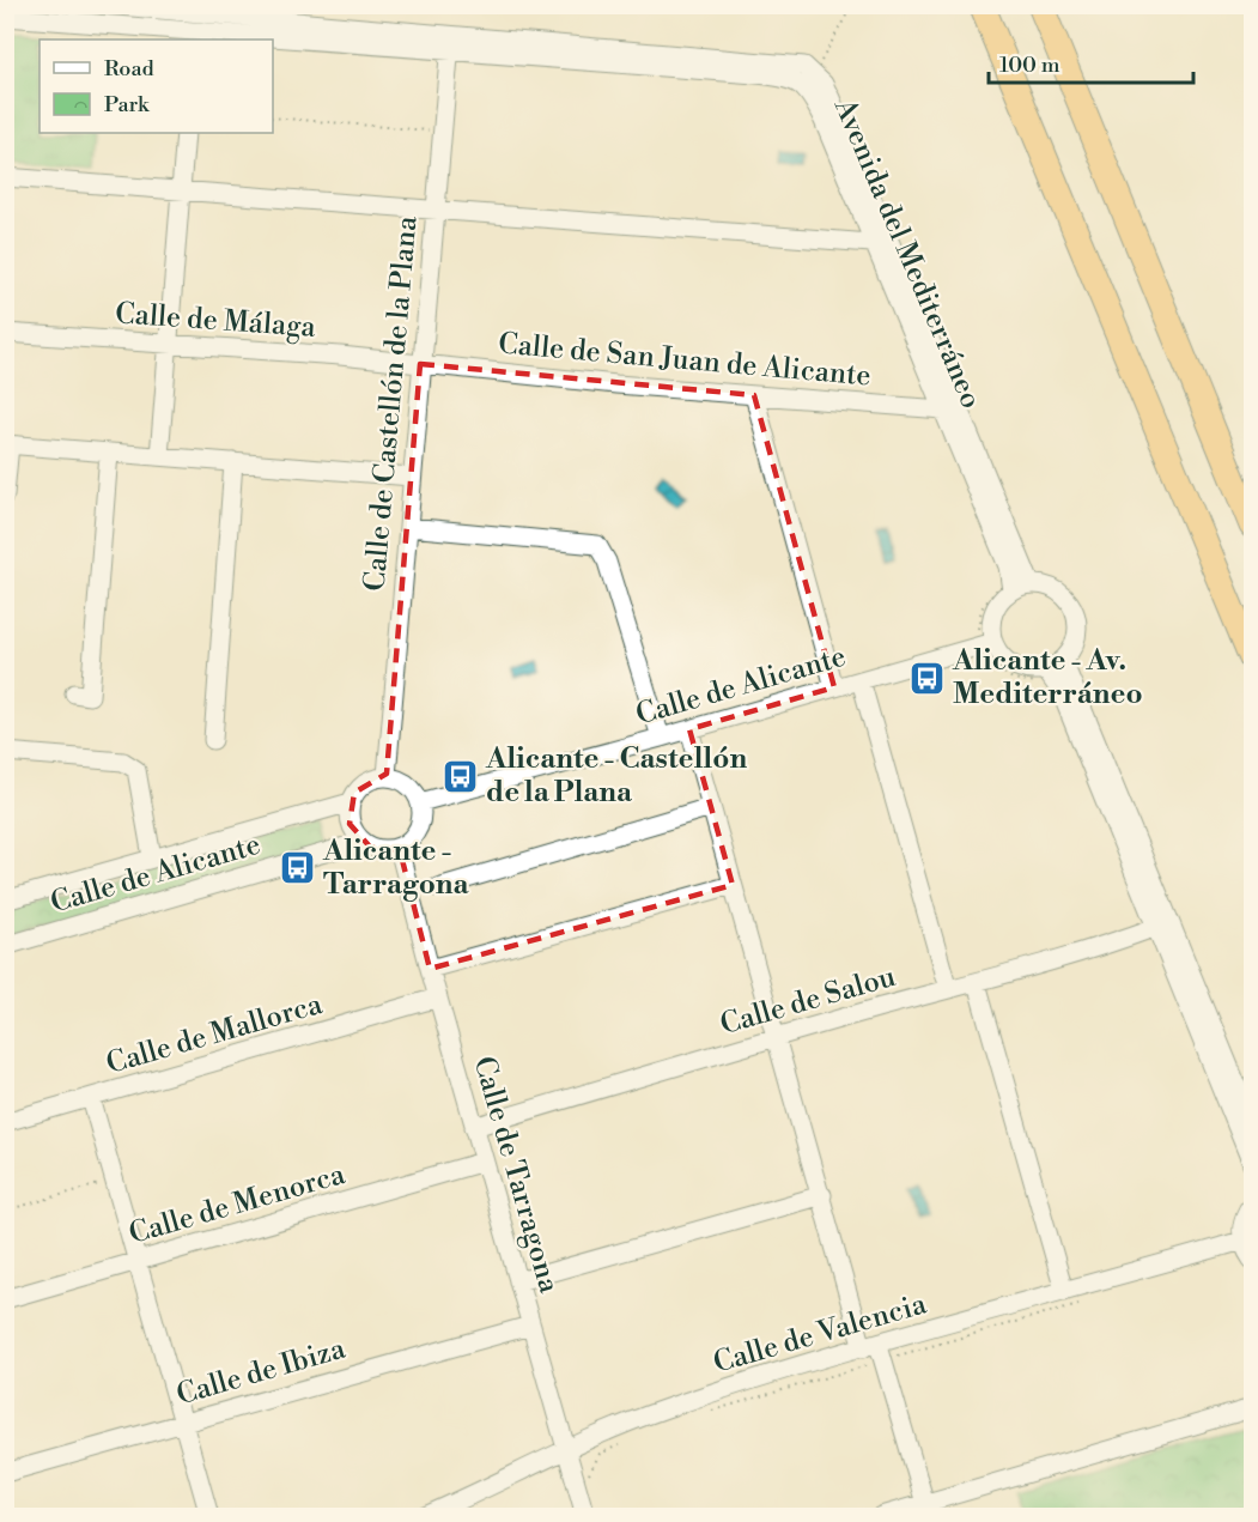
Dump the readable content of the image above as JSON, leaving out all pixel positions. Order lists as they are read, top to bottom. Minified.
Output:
{"streets":{"street":["Avenida del Mediterráneo","Calle de Málaga","Calle de San Juan de Alicante","Calle de Castellón de la Plana","Calle de Alicante","Calle de Salou","Calle de Mallorca","Calle de Tarragona","Calle de Menorca","Calle de Valencia","Calle de Ibiza"]},"crossings":[["Avenida del Mediterráneo","Calle de San Juan de Alicante"],["Avenida del Mediterráneo","Calle de Castellón de la Plana"],["Avenida del Mediterráneo","Calle de Alicante"],["Calle de Málaga","Calle de San Juan de Alicante"],["Calle de Málaga","Calle de Castellón de la Plana"],["Calle de San Juan de Alicante","Calle de Castellón de la Plana"],["Calle de Castellón de la Plana","Calle de Alicante"],["Calle de Castellón de la Plana","Calle de Tarragona"],["Calle de Alicante","Calle de Tarragona"],["Calle de Salou","Calle de Tarragona"],["Calle de Mallorca","Calle de Tarragona"],["Calle de Tarragona","Calle de Menorca"],["Calle de Tarragona","Calle de Valencia"],["Calle de Tarragona","Calle de Ibiza"]],"places":{"bus stop":["Alicante - Av. Mediterráneo","Alicante - Castellón de la Plana","Alicante - Tarragona"]},"legend":["Road","Park"],"scale_bar":"100 m"}
